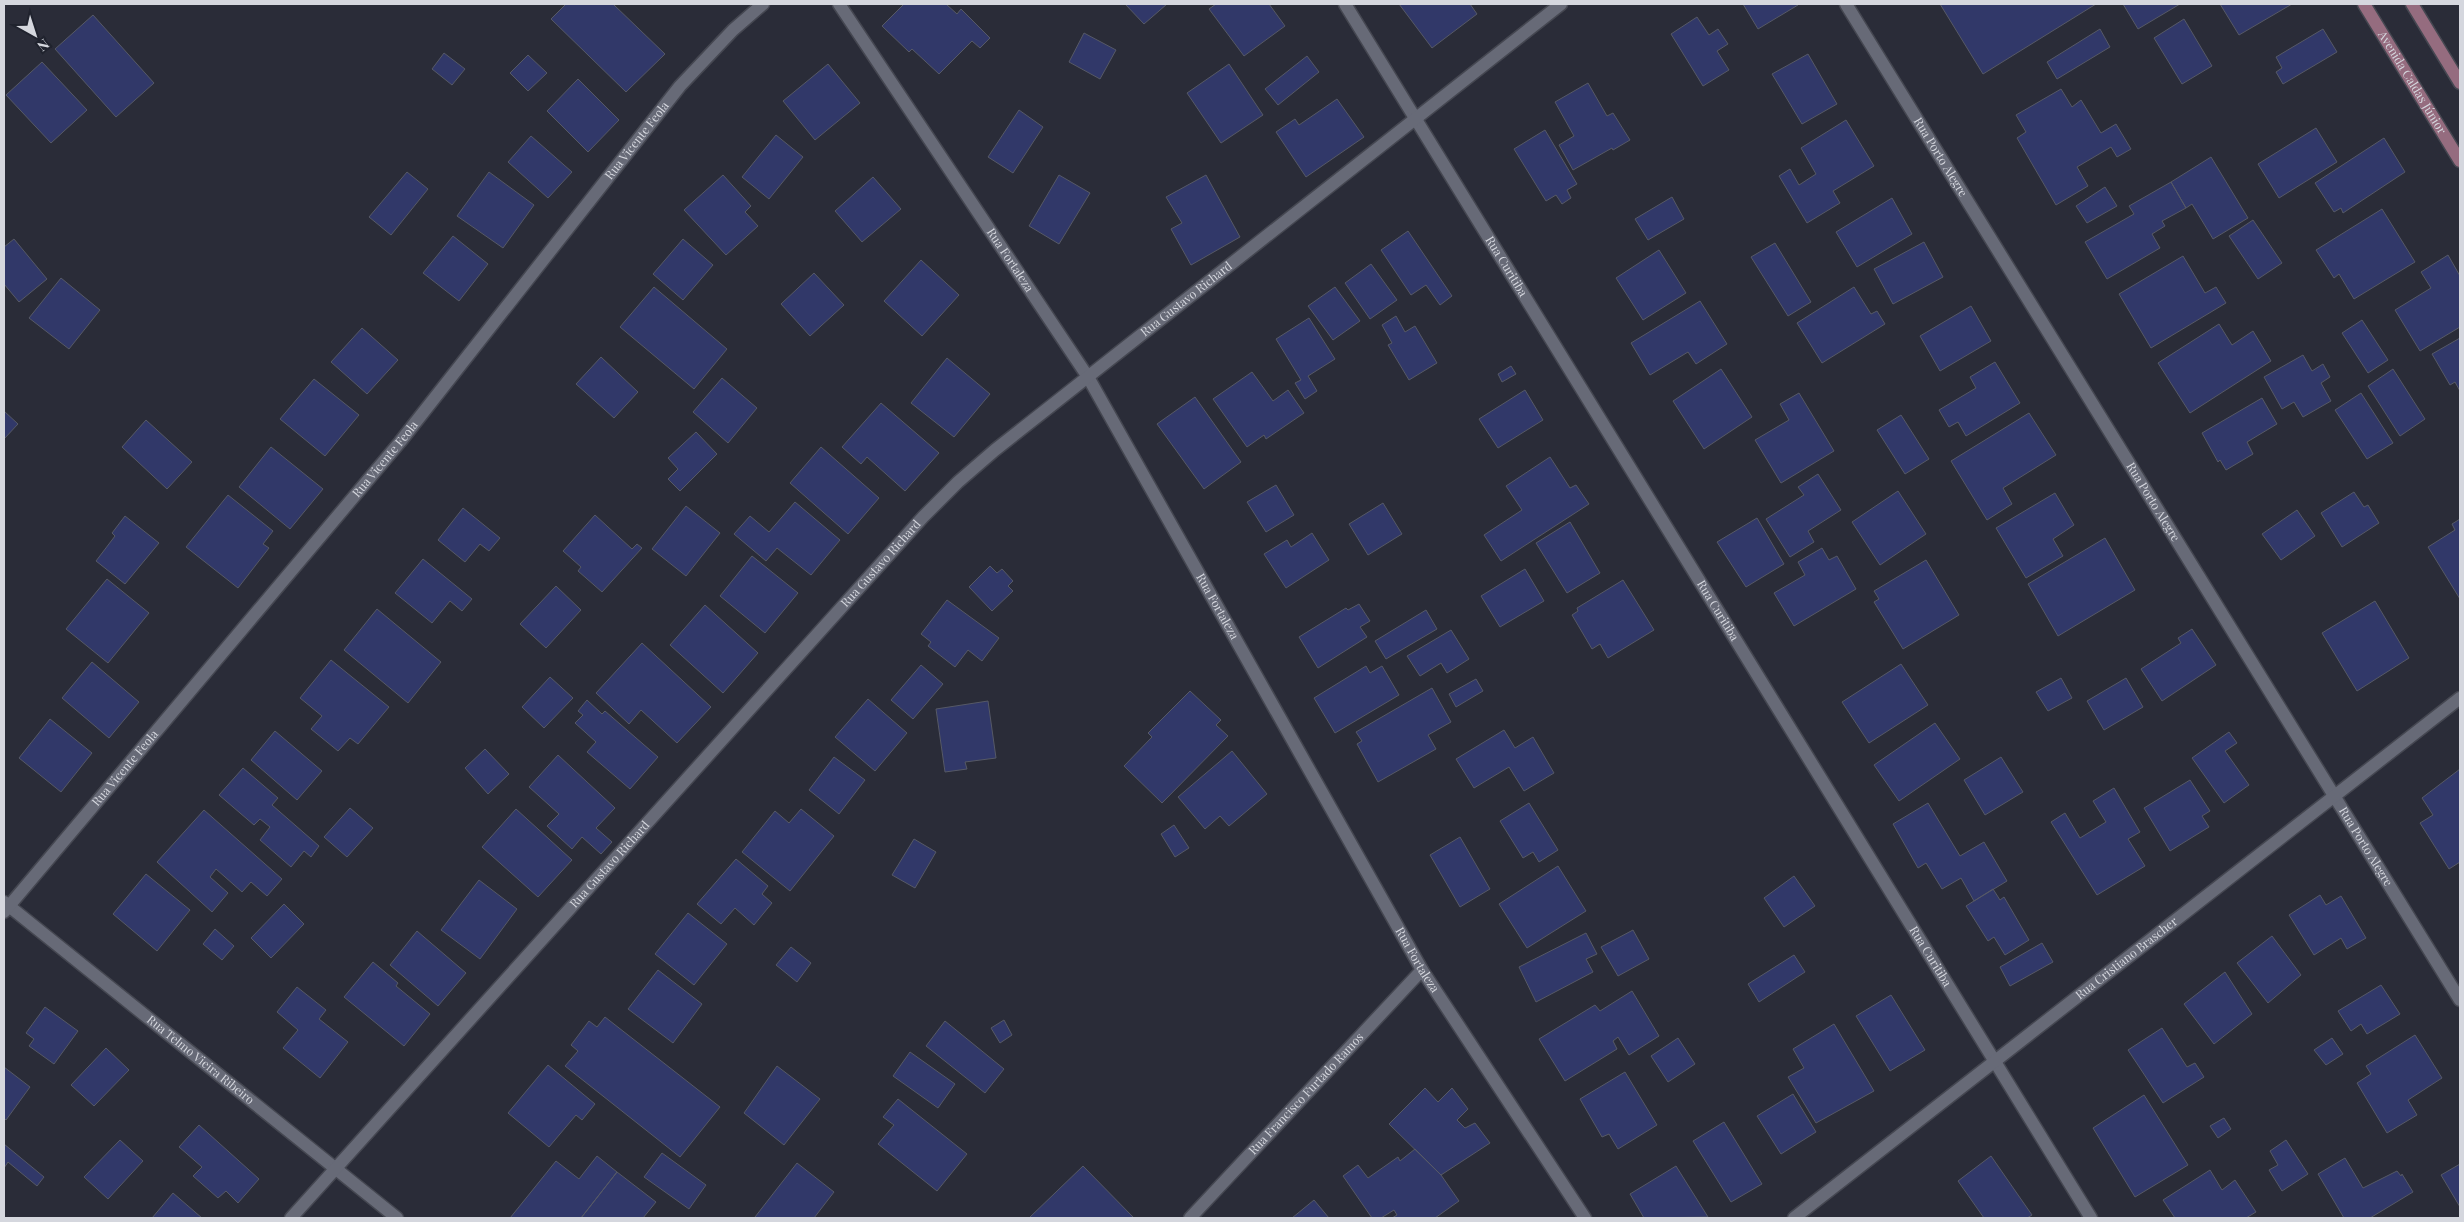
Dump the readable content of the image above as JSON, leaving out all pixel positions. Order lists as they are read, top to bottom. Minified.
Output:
{"streets":{"main road":["Avenida Caldas Júnior"],"street":["Rua Vicente Feola","Rua Porto Alegre","Rua Fortaleza","Rua Curitiba","Rua Gustavo Richard","Rua Cristiano Brascher","Rua Telmo Vieira Ribeiro","Rua Francisco Furtado Ramos"]},"crossings":[["Rua Vicente Feola","Rua Telmo Vieira Ribeiro"],["Rua Porto Alegre","Rua Cristiano Brascher"],["Rua Fortaleza","Rua Gustavo Richard"],["Rua Fortaleza","Rua Francisco Furtado Ramos"],["Rua Curitiba","Rua Gustavo Richard"],["Rua Curitiba","Rua Cristiano Brascher"],["Rua Gustavo Richard","Rua Telmo Vieira Ribeiro"]],"north":"bottom right"}
